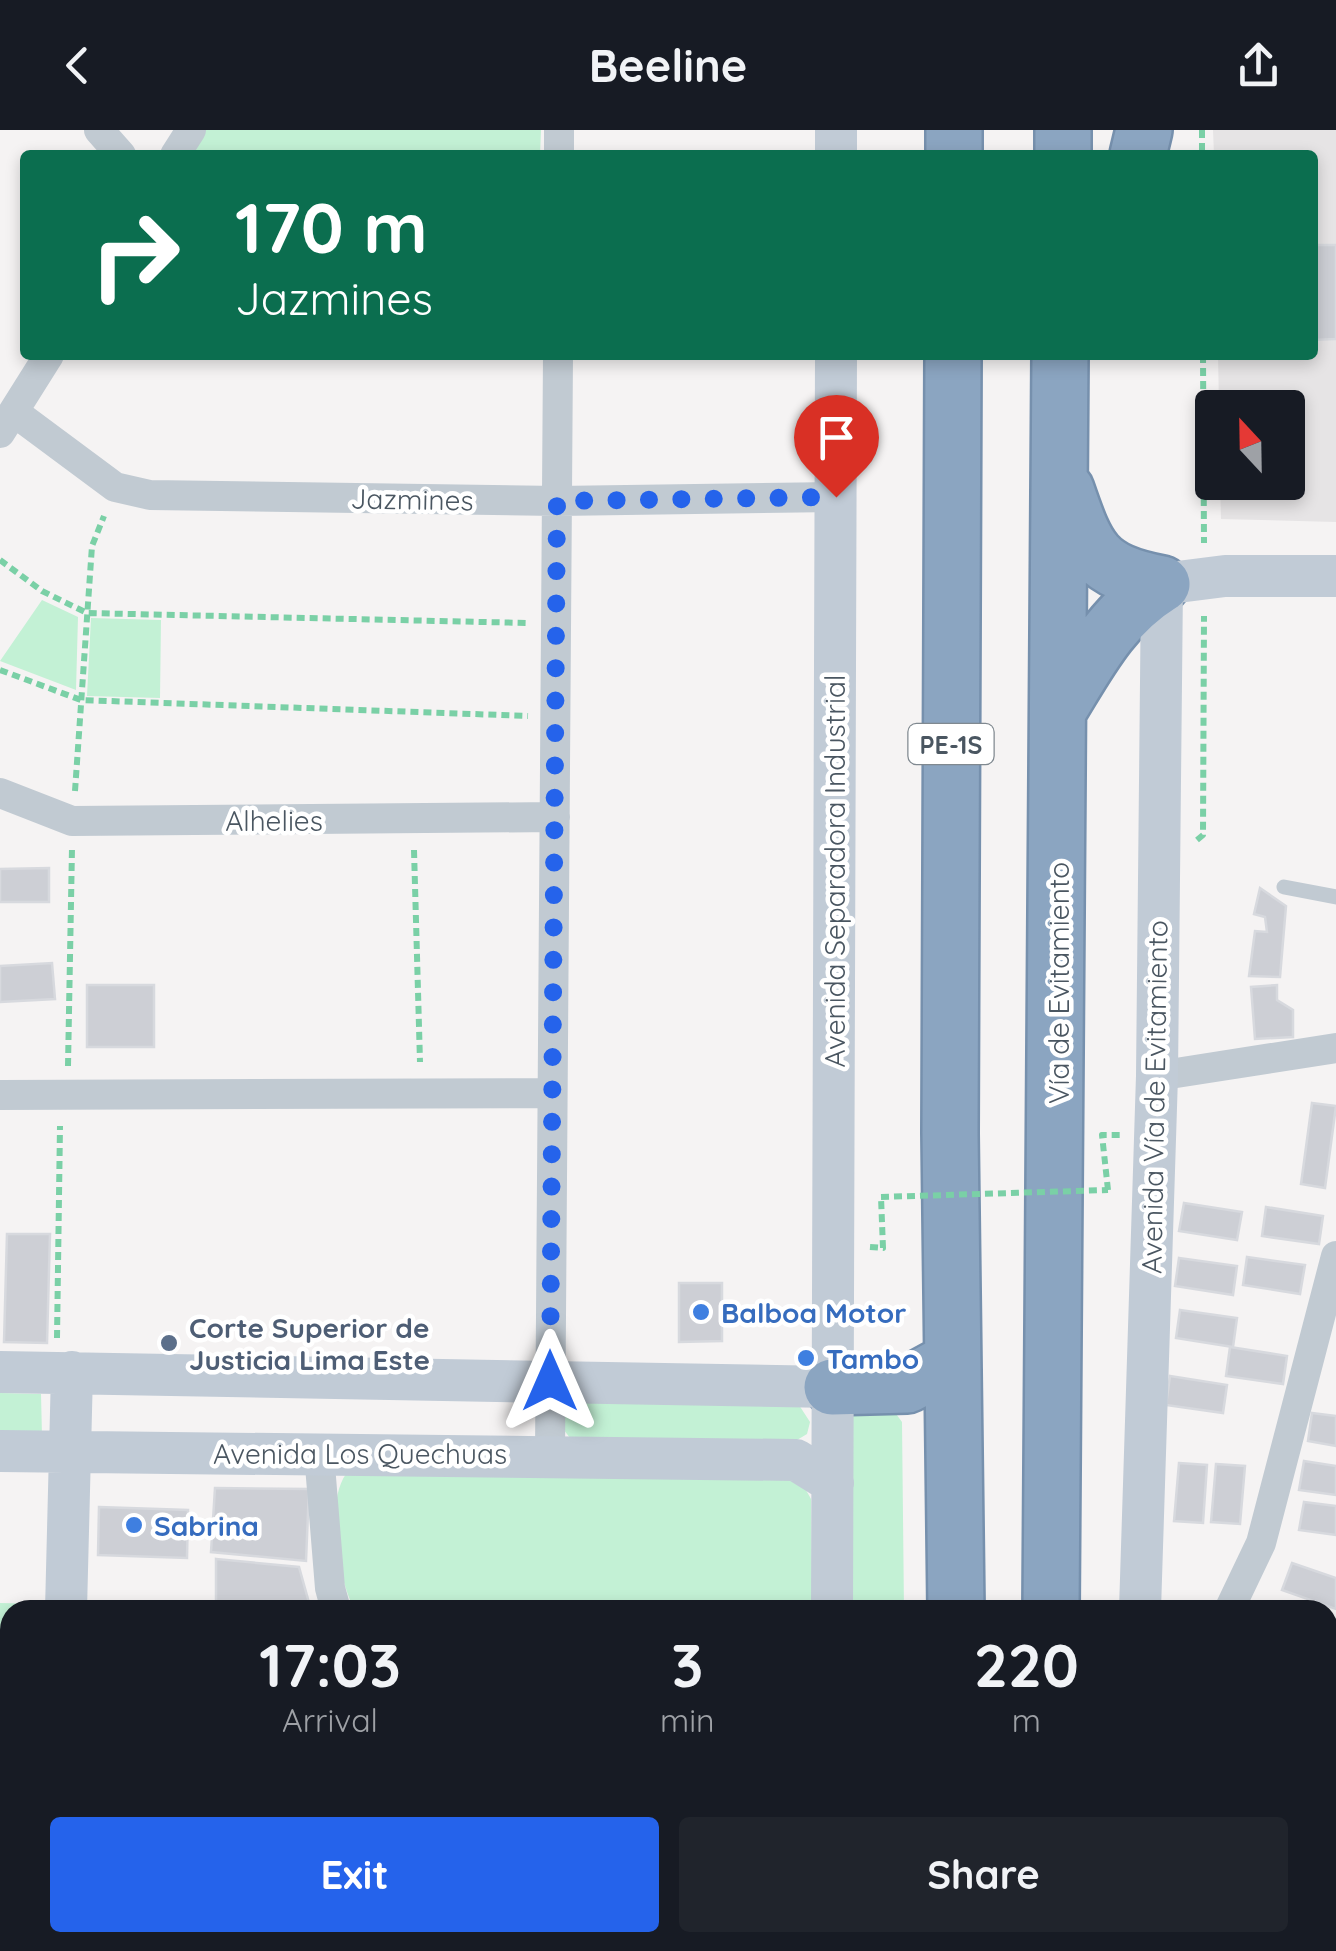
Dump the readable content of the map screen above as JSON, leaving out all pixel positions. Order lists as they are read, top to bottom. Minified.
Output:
{"streets":{"highway":["PE-1S","Vía de Evitamiento"],"main road":["Avenida Separadora Industrial","Avenida Vía de Evitamiento","Avenida Los Quechuas"],"street":["Jazmines","Alhelies"]},"crossings":[["Jazmines","Avenida Separadora Industrial"],["Avenida Separadora Industrial","Avenida Los Quechuas"]],"places":["Balboa Motor","Corte Superior de Justicia Lima Este","Tambo","Sabrina"],"north":"top","page":{"header":"Beeline","turn":["170 m","Jazmines"],"eta":["17:03","Arrival","3","min","220","m"],"buttons":["Exit","Share"]}}
